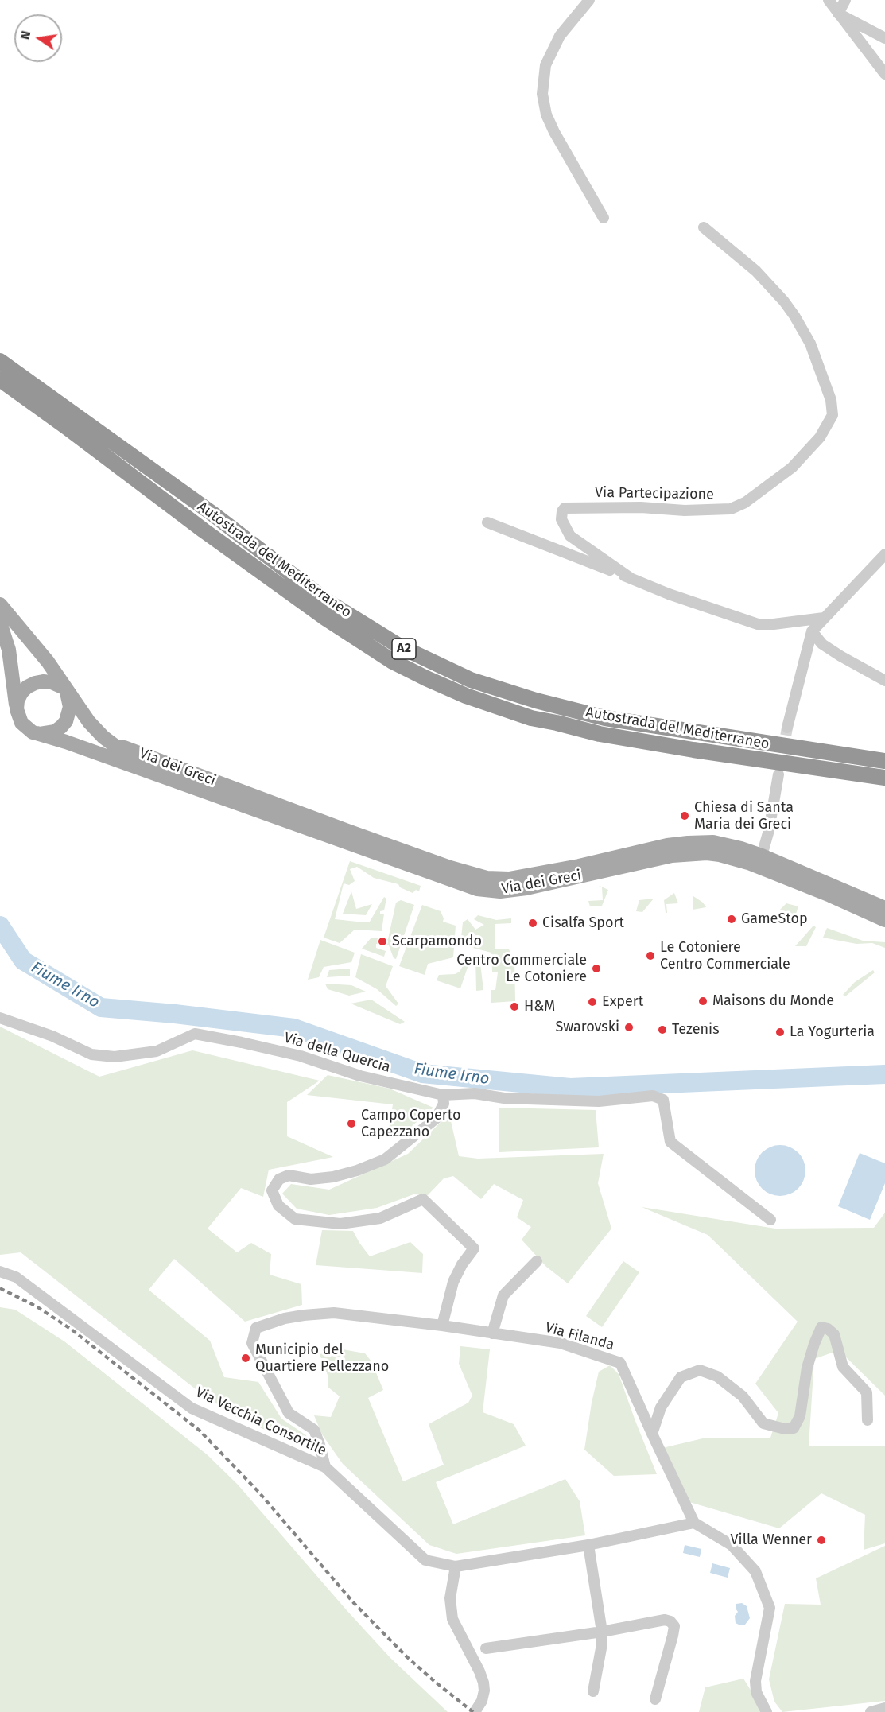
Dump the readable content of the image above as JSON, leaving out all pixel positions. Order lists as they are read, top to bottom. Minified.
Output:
{"streets":{"highway":["Autostrada del Mediterraneo","A2"],"main road":["Via dei Greci"],"street":["Via Partecipazione","Via della Quercia","Via Filanda","Via Vecchia Consortile"]},"crossings":[["Via Filanda","Via Vecchia Consortile"]],"water":["Fiume Irno"],"places":["Chiesa di Santa Maria dei Greci","GameStop","Cisalfa Sport","Scarpamondo","Le Cotoniere Centro Commerciale","Centro Commerciale Le Cotoniere","Maisons du Monde","Expert","H&M","Swarovski","Tezenis","La Yogurteria","Campo Coperto Capezzano","Municipio del Quartiere Pellezzano","Villa Wenner"],"north":"left"}
